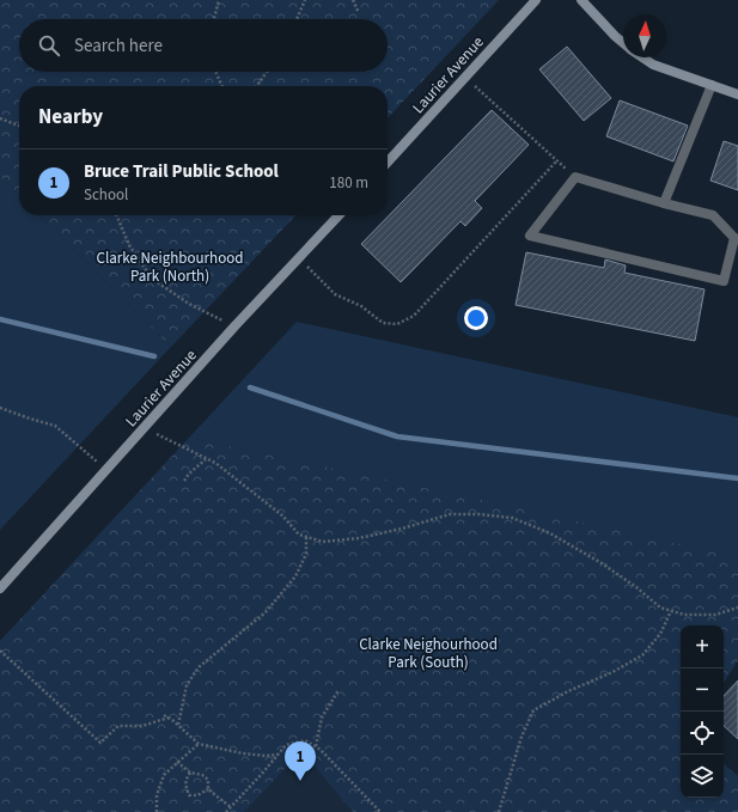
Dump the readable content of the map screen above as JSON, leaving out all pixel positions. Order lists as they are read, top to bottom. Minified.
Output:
{"streets":{"street":["Laurier Avenue"]},"parks":["Clarke Neighbourhood Park (North)","Clarke Neighourhood Park (South)"],"north":"top","page":{"search":"Search here","heading":"Nearby","list":[{"mark":"1","name":"Bruce Trail Public School","note":"School","value":"180 m"}],"map_buttons":["+","−"],"pins":"1"}}
